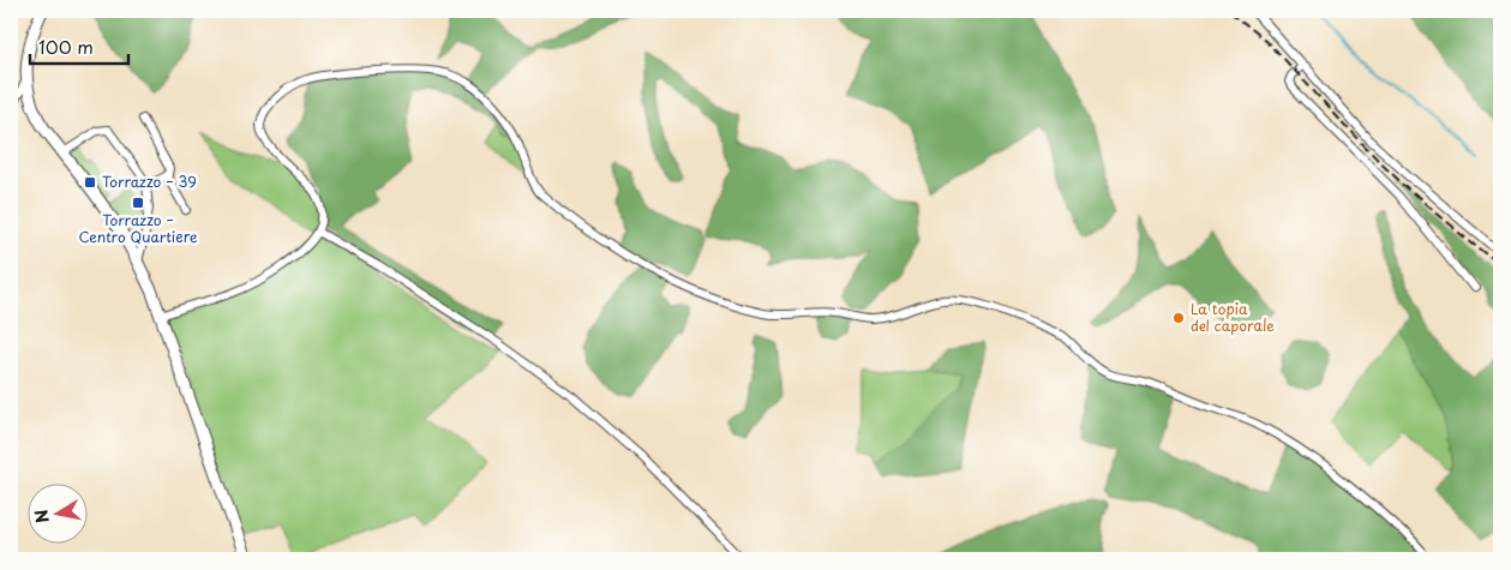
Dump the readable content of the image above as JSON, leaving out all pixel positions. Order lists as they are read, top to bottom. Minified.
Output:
{"places":{"transit":["Torrazzo – 39","Torrazzo – Centro Quartiere"],"other":["La topia del caporale"]},"scale_bar":"100 m","north":"left"}
